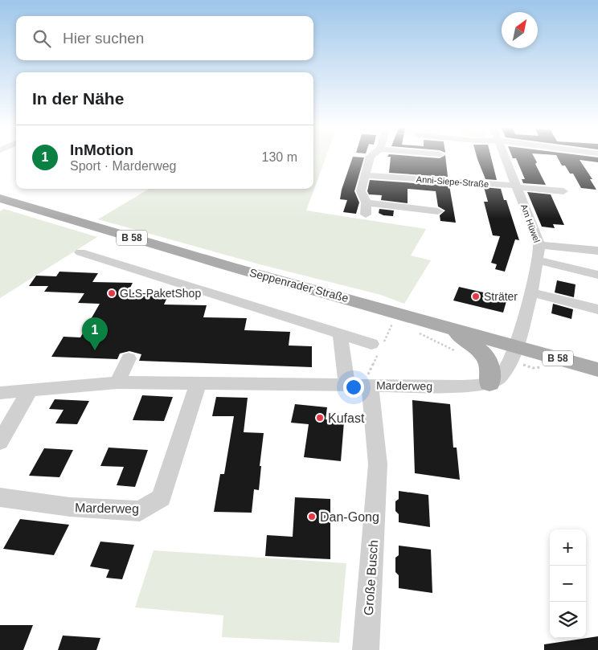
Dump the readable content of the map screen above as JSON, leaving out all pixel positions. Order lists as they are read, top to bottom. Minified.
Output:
{"streets":{"main road":["B 58","Seppenrader Straße"],"street":["Anni-Siepe-Straße","Am Hüwel","Marderweg","Große Busch"]},"crossings":[["Anni-Siepe-Straße","Am Hüwel"],["Am Hüwel","Seppenrader Straße"],["Am Hüwel","Marderweg"],["Seppenrader Straße","Marderweg"],["Marderweg","Große Busch"]],"places":["GLS-PaketShop","Sträter","Kufast","Dan-Gong"],"north":"top right","page":{"search":"Hier suchen","heading":"In der Nähe","list":[{"mark":"1","name":"InMotion","note":"Sport · Marderweg","value":"130 m"}],"pins":"1","map_buttons":["+","−"]}}
